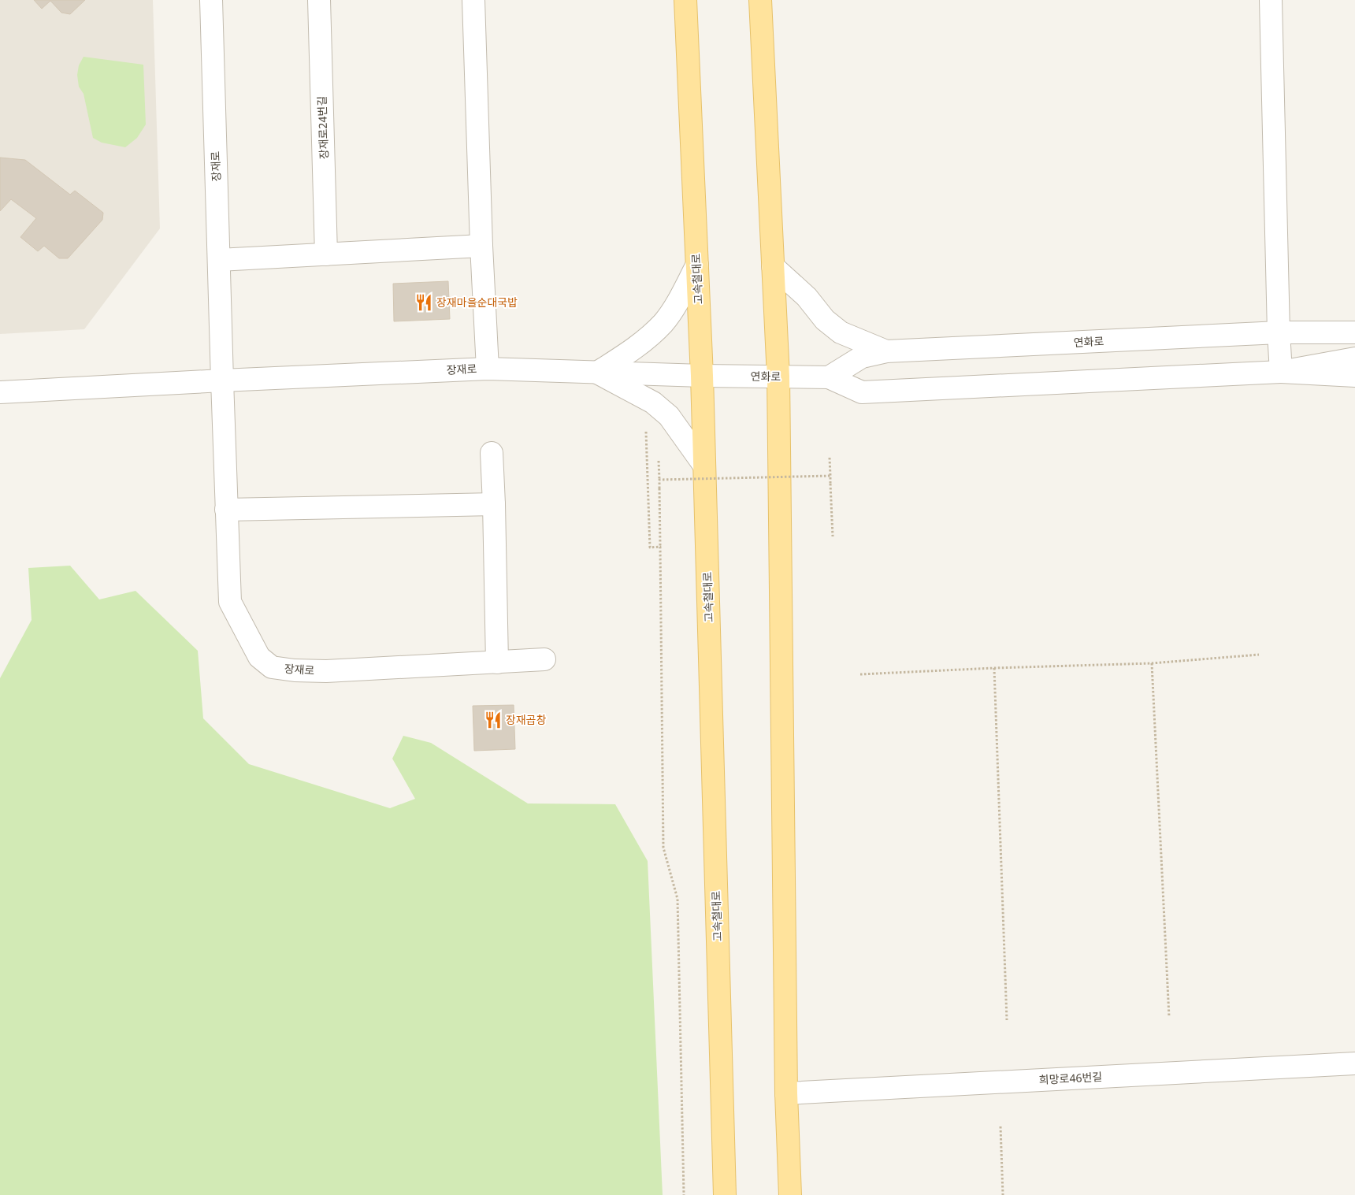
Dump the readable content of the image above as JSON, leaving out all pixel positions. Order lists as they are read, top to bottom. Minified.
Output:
{"streets":{"main road":["고속철대로"],"street":["장재로24번길","장재로","연화로","희망로46번길"]},"crossings":[["장재로","고속철대로"],["장재로","연화로"],["고속철대로","연화로"]],"places":{"restaurant":["장재마을순대국밥","장재곱창"]}}
